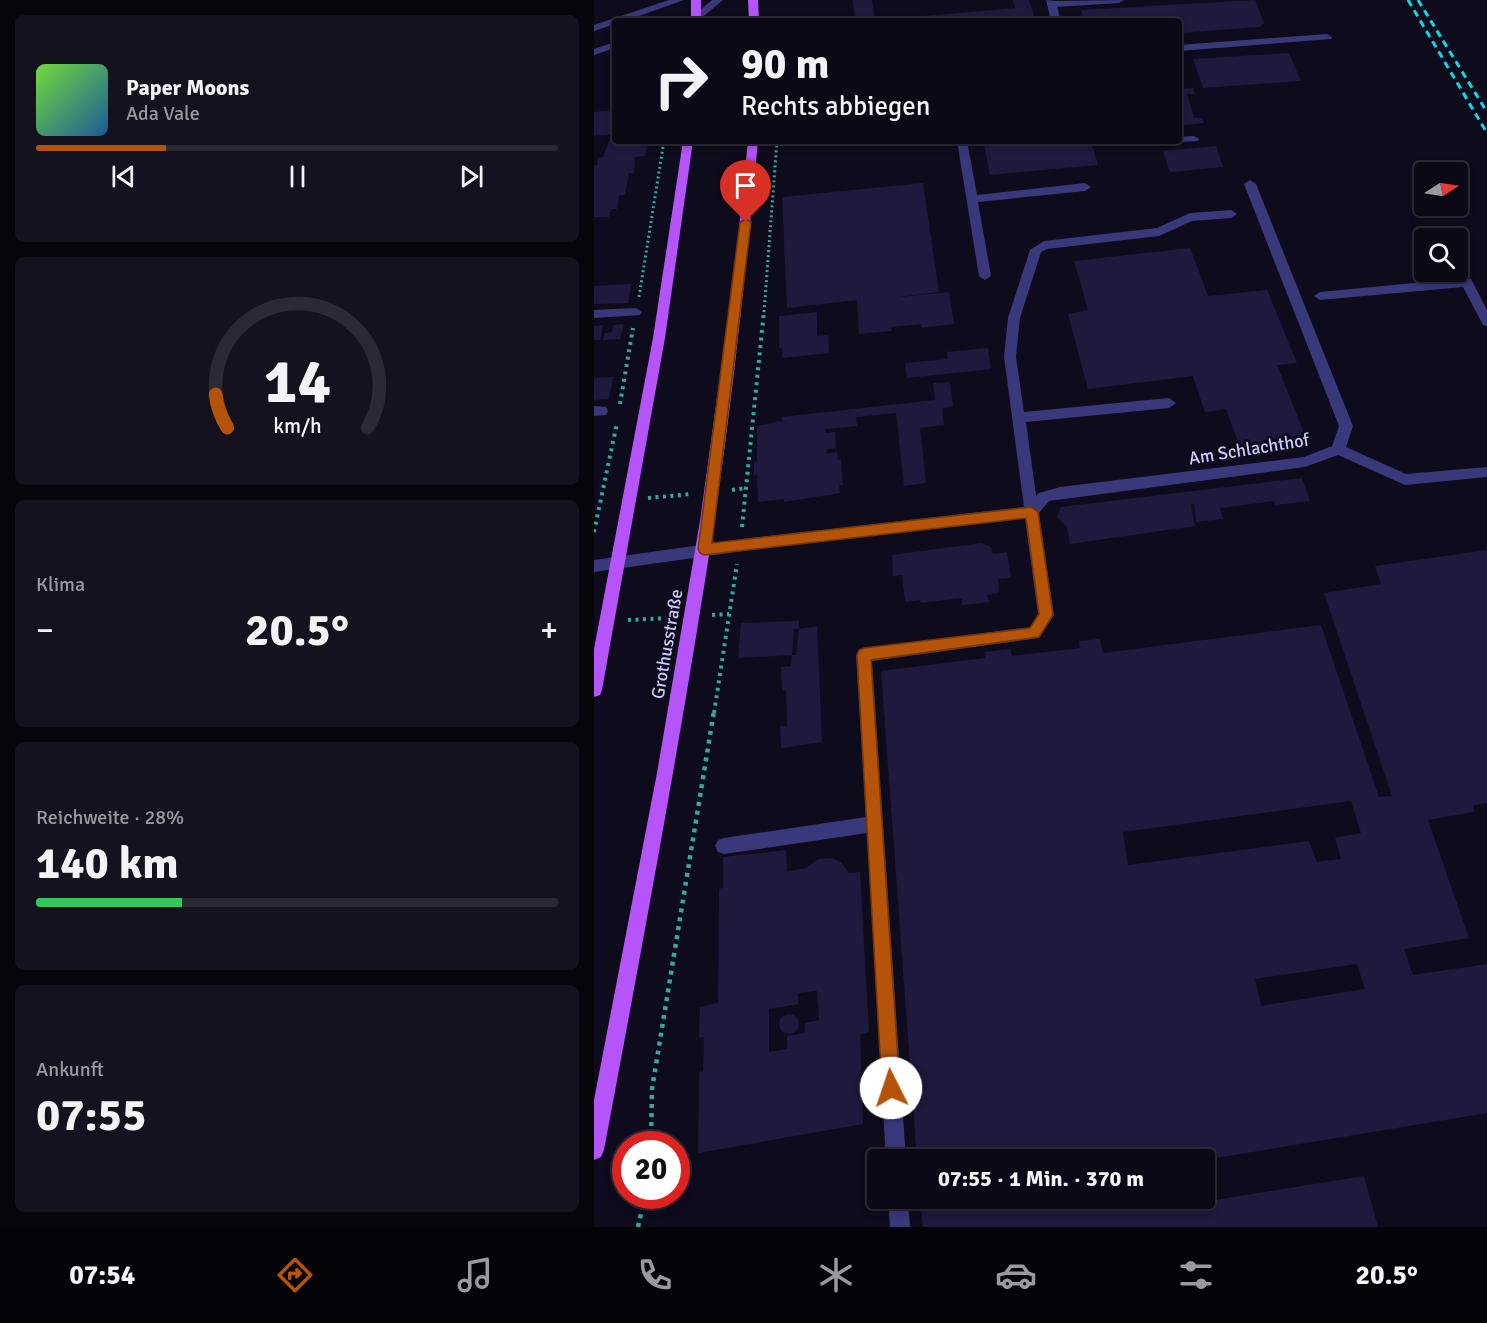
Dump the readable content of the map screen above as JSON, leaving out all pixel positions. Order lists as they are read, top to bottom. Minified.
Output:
{"streets":{"main road":["Grothusstraße"],"street":["Am Schlachthof"]},"north":"right","page":{"turn":["90 m","Rechts abbiegen"],"song":["Paper Moons","Ada Vale"],"tile":["Klima",["Reichweite · 28%","140 km"],["Ankunft","07:55"]],"heat":["−","20.5°","+"],"limit":"20","trip":"07:55 · 1 Min. · 370 m","tabs":["07:54","20.5°"],"gauge":["14","km/h"]}}
